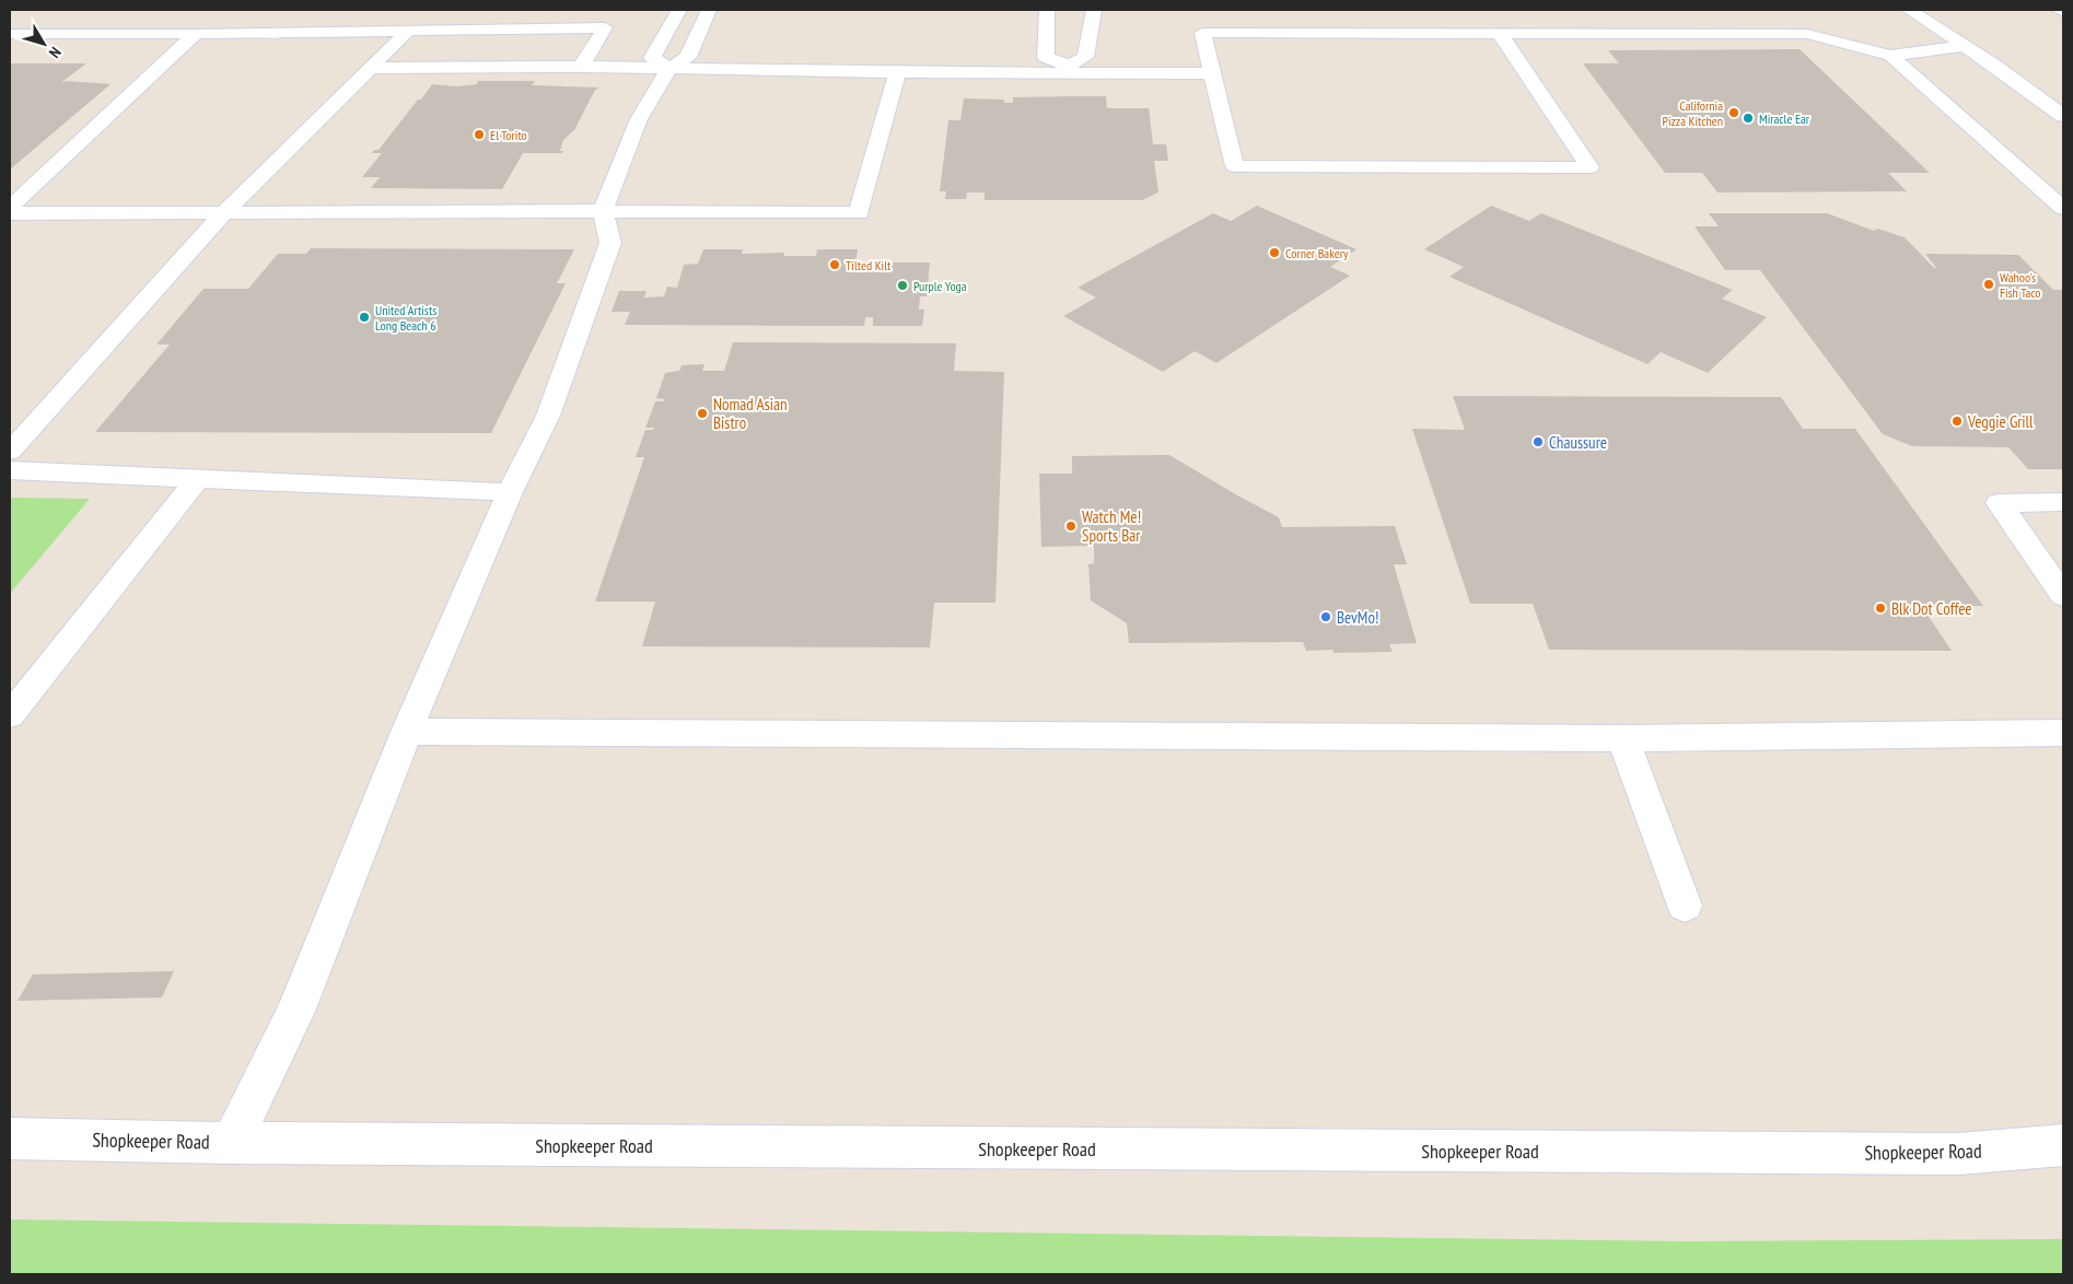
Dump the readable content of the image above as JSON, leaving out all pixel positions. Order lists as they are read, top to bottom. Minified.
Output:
{"streets":{"street":["Shopkeeper Road"]},"places":["California Pizza Kitchen","Miracle Ear","El Torito","Corner Bakery","Tilted Kilt","Wahoo's Fish Taco","Purple Yoga","United Artists Long Beach 6","Nomad Asian Bistro","Veggie Grill","Chaussure","Watch Me! Sports Bar","Blk Dot Coffee","BevMo!"],"north":"bottom right"}
